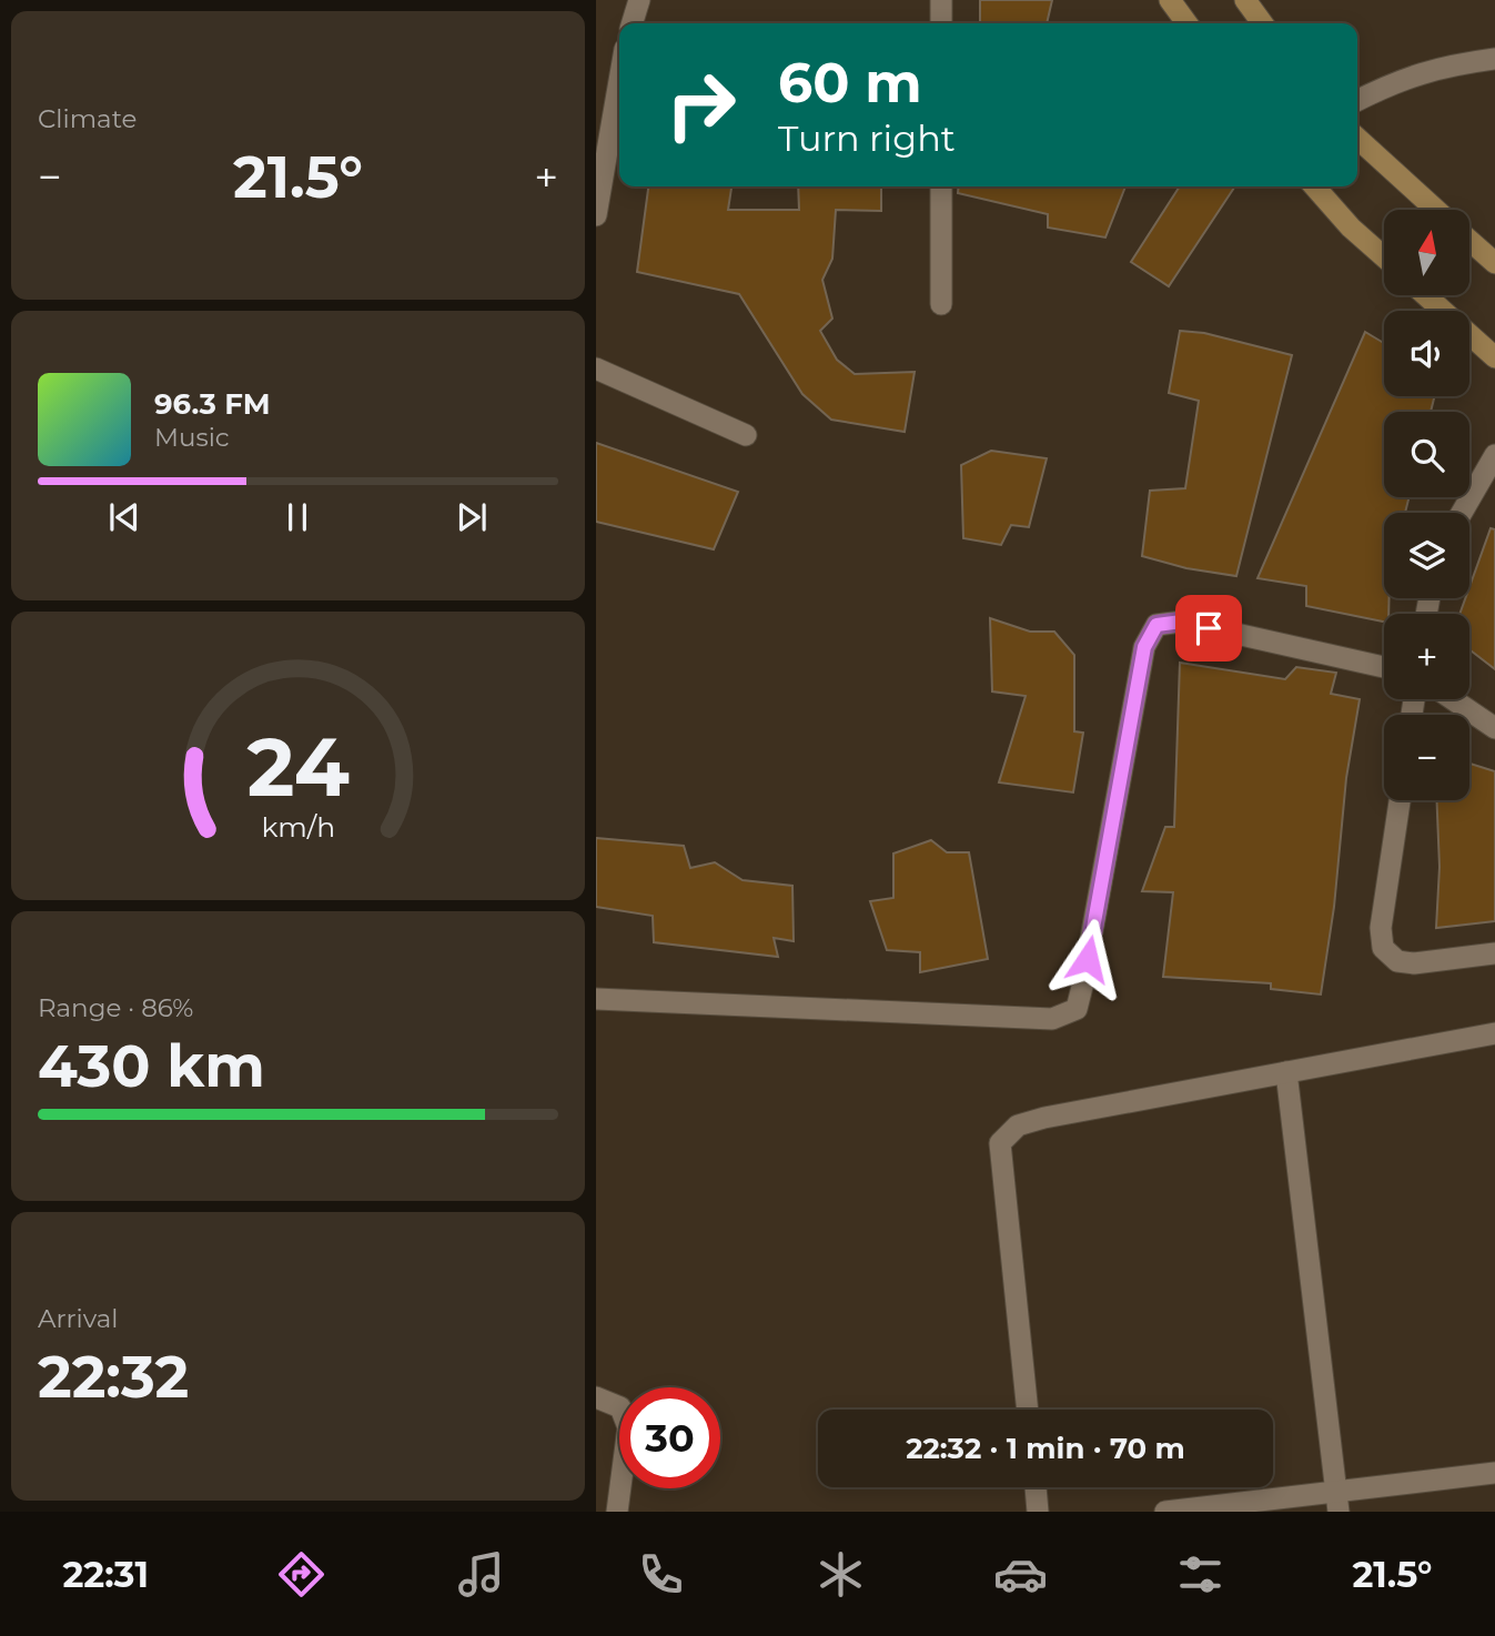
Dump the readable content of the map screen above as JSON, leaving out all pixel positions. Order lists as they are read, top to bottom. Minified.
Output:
{"north":"top","page":{"tile":["Climate",["Range · 86%","430 km"],["Arrival","22:32"]],"turn":["60 m","Turn right"],"heat":["−","21.5°","+"],"map_buttons":["+","−"],"song":["96.3 FM","Music"],"limit":"30","trip":"22:32 · 1 min · 70 m","tabs":["22:31","21.5°"],"gauge":["24","km/h"]}}
